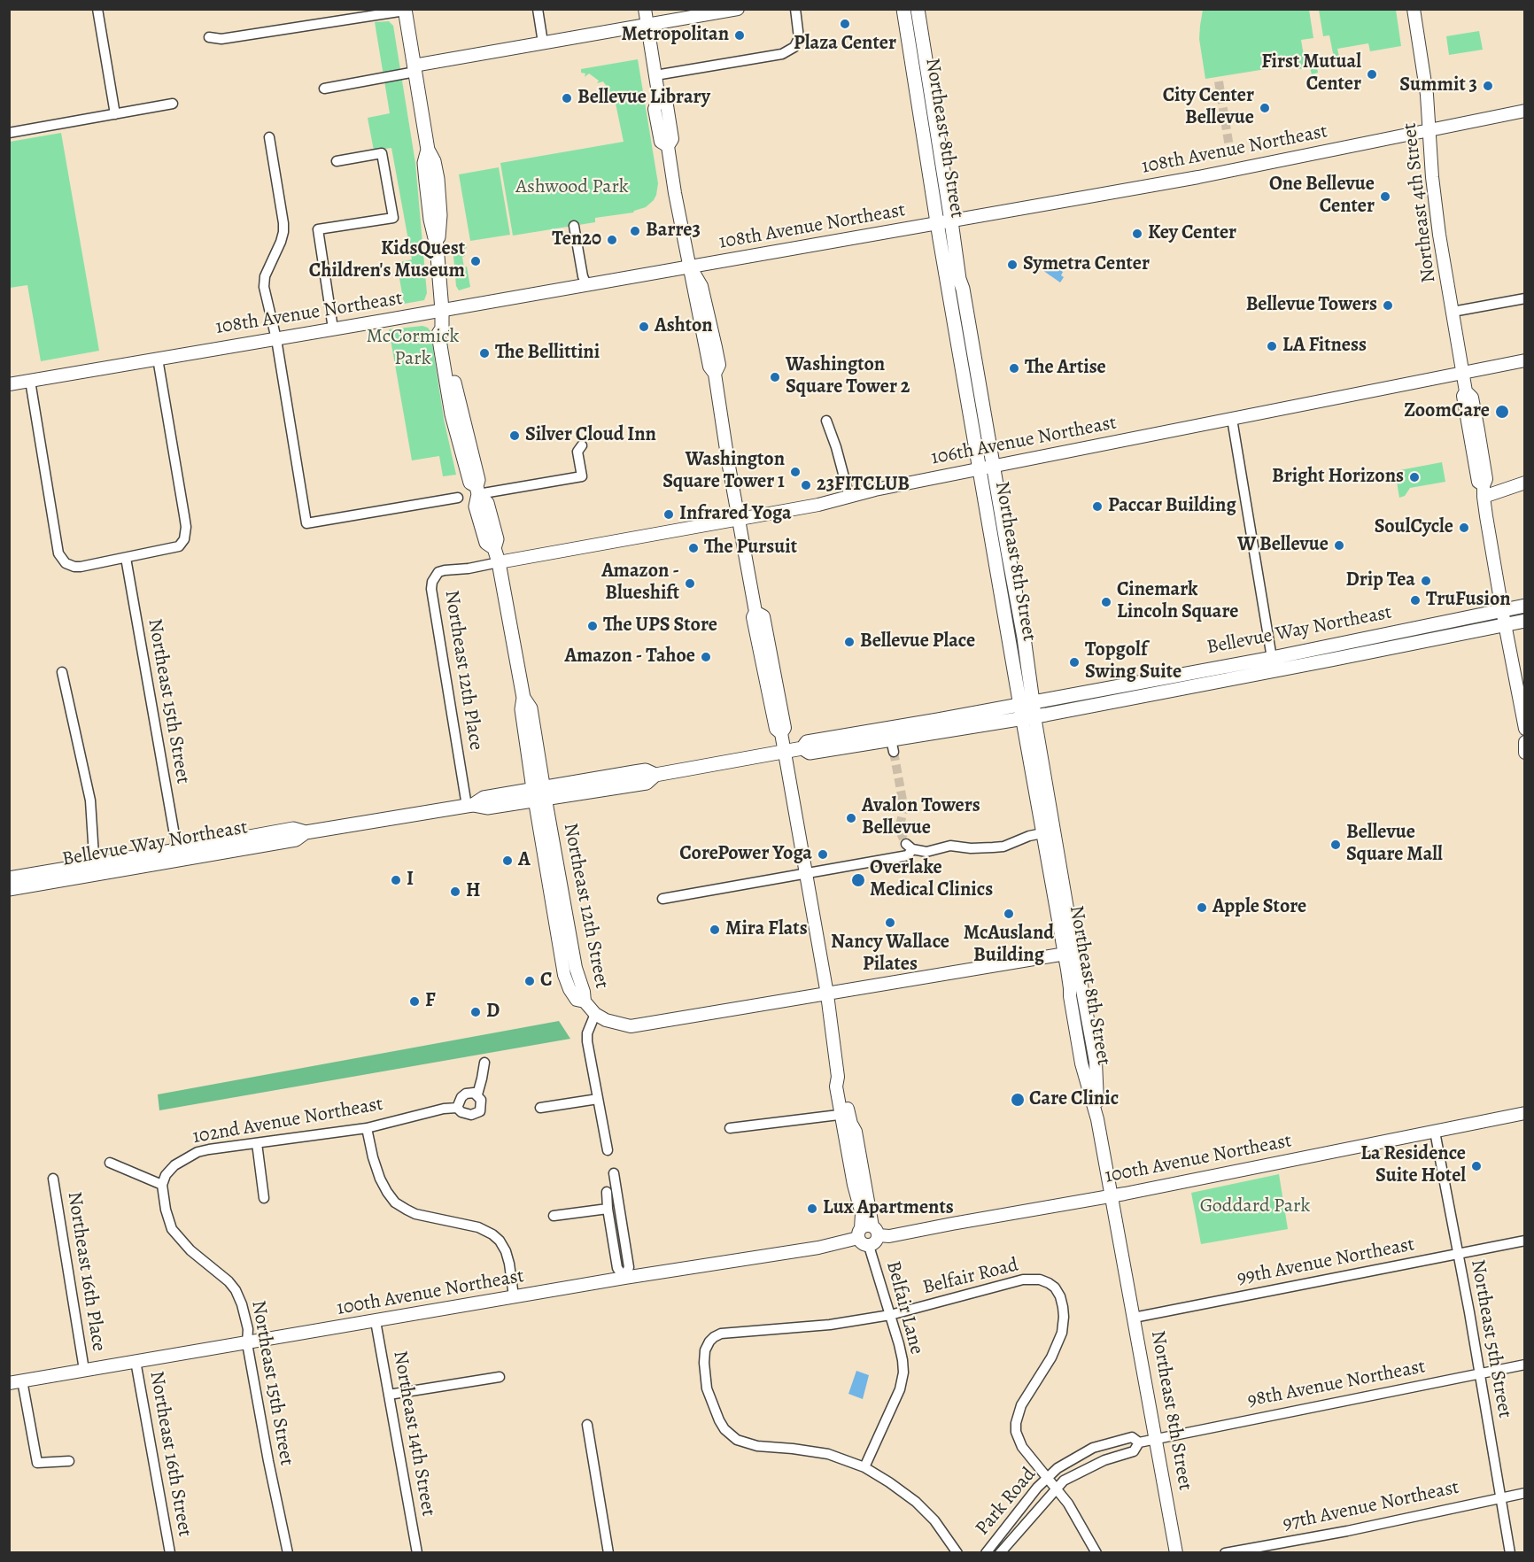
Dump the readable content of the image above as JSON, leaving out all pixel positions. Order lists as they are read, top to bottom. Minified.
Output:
{"streets":{"main road":["Northeast 8th Street","108th Avenue Northeast","Northeast 4th Street","106th Avenue Northeast","Bellevue Way Northeast","Northeast 12th Street","100th Avenue Northeast"],"street":["Northeast 12th Place","Northeast 15th Street","102nd Avenue Northeast","99th Avenue Northeast","Northeast 16th Place","Belfair Road","Belfair Lane","Northeast 5th Street","98th Avenue Northeast","Northeast 14th Street","Northeast 16th Street","Park Road","97th Avenue Northeast"]},"crossings":[["Northeast 8th Street","108th Avenue Northeast"],["Northeast 8th Street","106th Avenue Northeast"],["Northeast 8th Street","Bellevue Way Northeast"],["Northeast 8th Street","100th Avenue Northeast"],["Northeast 8th Street","99th Avenue Northeast"],["Northeast 8th Street","98th Avenue Northeast"],["Northeast 8th Street","Park Road"],["108th Avenue Northeast","Northeast 4th Street"],["108th Avenue Northeast","Northeast 12th Street"],["Northeast 4th Street","106th Avenue Northeast"],["Northeast 4th Street","Bellevue Way Northeast"],["106th Avenue Northeast","Northeast 12th Place"],["106th Avenue Northeast","Northeast 12th Street"],["Bellevue Way Northeast","Northeast 12th Place"],["Bellevue Way Northeast","Northeast 15th Street"],["Bellevue Way Northeast","Northeast 12th Street"],["Northeast 12th Place","Northeast 12th Street"],["Northeast 15th Street","102nd Avenue Northeast"],["Northeast 15th Street","100th Avenue Northeast"],["100th Avenue Northeast","Northeast 16th Place"],["100th Avenue Northeast","Northeast 5th Street"],["100th Avenue Northeast","Northeast 14th Street"],["100th Avenue Northeast","Northeast 16th Street"],["99th Avenue Northeast","Northeast 5th Street"],["Belfair Road","Belfair Lane"],["Belfair Road","Park Road"],["Northeast 5th Street","98th Avenue Northeast"],["Northeast 5th Street","97th Avenue Northeast"],["98th Avenue Northeast","Park Road"]],"parks":["Ashwood Park","McCormick Park","Goddard Park"],"places":["Plaza Center","Metropolitan","First Mutual Center","Summit 3","Bellevue Library","City Center Bellevue","One Bellevue Center","Barre3","Key Center","Ten20","KidsQuest Children's Museum","Symetra Center","Bellevue Towers","Ashton","LA Fitness","The Bellittini","The Artise","Washington Square Tower 2","ZoomCare","Silver Cloud Inn","Washington Square Tower 1","Bright Horizons","23FITCLUB","Paccar Building","Infrared Yoga","SoulCycle","W Bellevue","The Pursuit","Drip Tea","Amazon - Blueshift","TruFusion","Cinemark Lincoln Square","The UPS Store","Bellevue Place","Amazon - Tahoe","Topgolf Swing Suite","Avalon Towers Bellevue","Bellevue Square Mall","CorePower Yoga","A","I","Overlake Medical Clinics","H","Apple Store","McAusland Building","Nancy Wallace Pilates","Mira Flats","C","F","D","Care Clinic","La Residence Suite Hotel","Lux Apartments"]}
